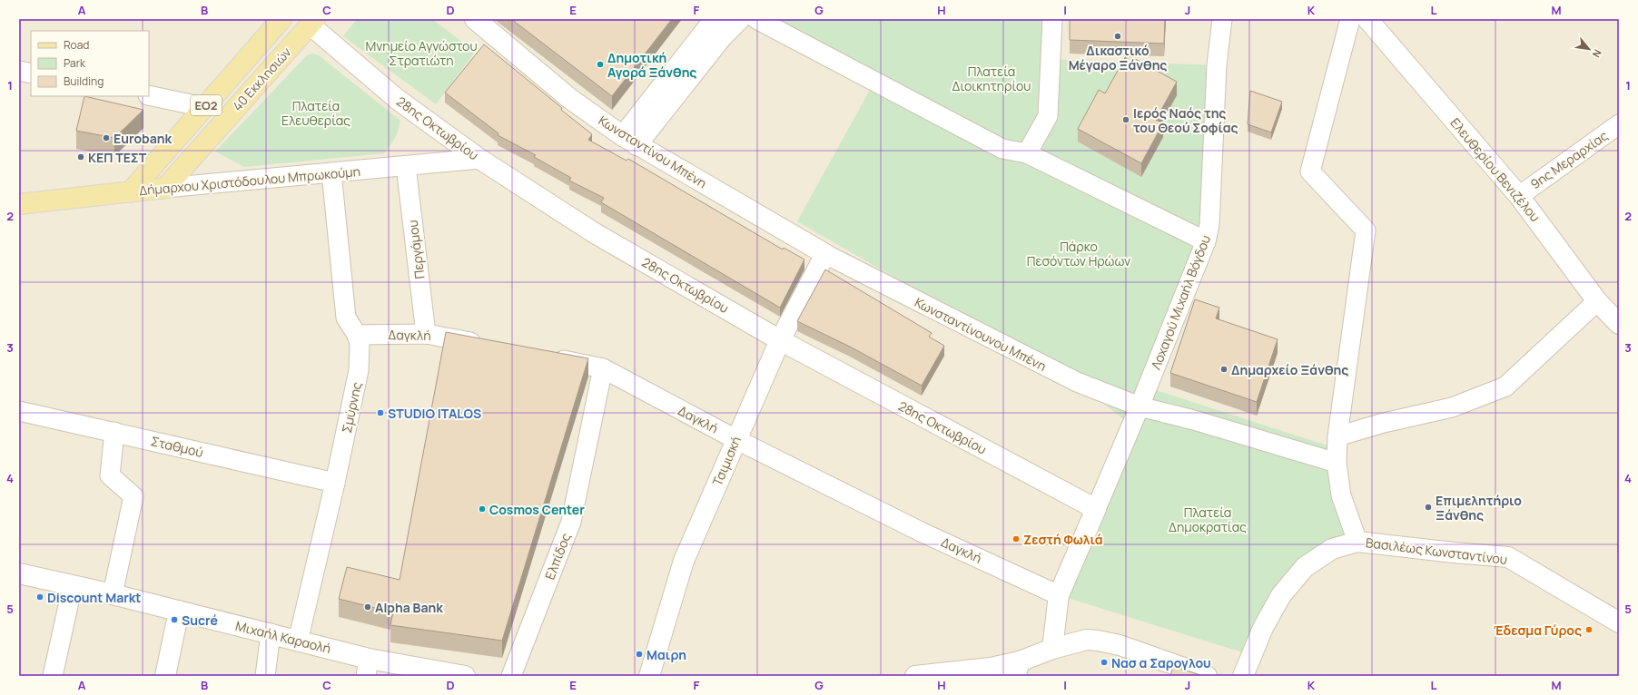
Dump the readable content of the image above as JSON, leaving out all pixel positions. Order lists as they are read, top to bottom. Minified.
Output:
{"streets":{"main road":["40 Εκκλησιών","ΕΟ2","Δήμαρχου Χριστόδουλου Μπρωκούμη"],"street":["28ης Οκτωβρίου","Κωνσταντίνου Μπένη","9ης Μεραρχίας","Ελευθερίου Βενιζέλου","Περγάμου","Λοχαγού Μιχαήλ Βόγδου","Κωνσταντίνουνου Μπένη","Δαγκλή","Σμύρνης","Σταθμού","Τσιμισκή","Βασιλέως Κωνσταντίνου","Ελπίδος","Μιχαήλ Καραολή"]},"crossings":[["40 Εκκλησιών","28ης Οκτωβρίου"],["40 Εκκλησιών","Δήμαρχου Χριστόδουλου Μπρωκούμη"],["28ης Οκτωβρίου","Δήμαρχου Χριστόδουλου Μπρωκούμη"],["28ης Οκτωβρίου","Λοχαγού Μιχαήλ Βόγδου"],["28ης Οκτωβρίου","Τσιμισκή"],["Κωνσταντίνου Μπένη","Κωνσταντίνουνου Μπένη"],["Κωνσταντίνου Μπένη","Τσιμισκή"],["9ης Μεραρχίας","Ελευθερίου Βενιζέλου"],["Δήμαρχου Χριστόδουλου Μπρωκούμη","Περγάμου"],["Δήμαρχου Χριστόδουλου Μπρωκούμη","Σμύρνης"],["Περγάμου","Δαγκλή"],["Λοχαγού Μιχαήλ Βόγδου","Κωνσταντίνουνου Μπένη"],["Κωνσταντίνουνου Μπένη","Τσιμισκή"],["Δαγκλή","Σμύρνης"],["Δαγκλή","Τσιμισκή"],["Δαγκλή","Ελπίδος"],["Σμύρνης","Σταθμού"],["Σμύρνης","Μιχαήλ Καραολή"]],"parks":["Μνημείο Αγνώστου Στρατιώτη","Πλατεία Διοικητηρίου","Πλατεία Ελευθερίας","Πάρκο Πεσόντων Ηρώων","Πλατεία Δημοκρατίας"],"places":["Δικαστικό Μέγαρο Ξάνθης","Δημοτική Αγορά Ξάνθης","Ιερός Ναός της του Θεού Σοφίας","Eurobank","ΚΕΠ ΤΕΣΤ","Δημαρχείο Ξάνθης","STUDIO ITALOS","Επιμελητήριο Ξάνθης","Cosmos Center","Ζεστή Φωλιά","Discount Markt","Alpha Bank","Sucré","Έδεσμα Γύρος","Μαιρη","Νασ α Σαρογλου"],"legend":["Road","Park","Building"],"north":"bottom right","grid":{"columns":["A","B","C","D","E","F","G","H","I","J","K","L","M"],"rows":["1","2","3","4","5"]}}
